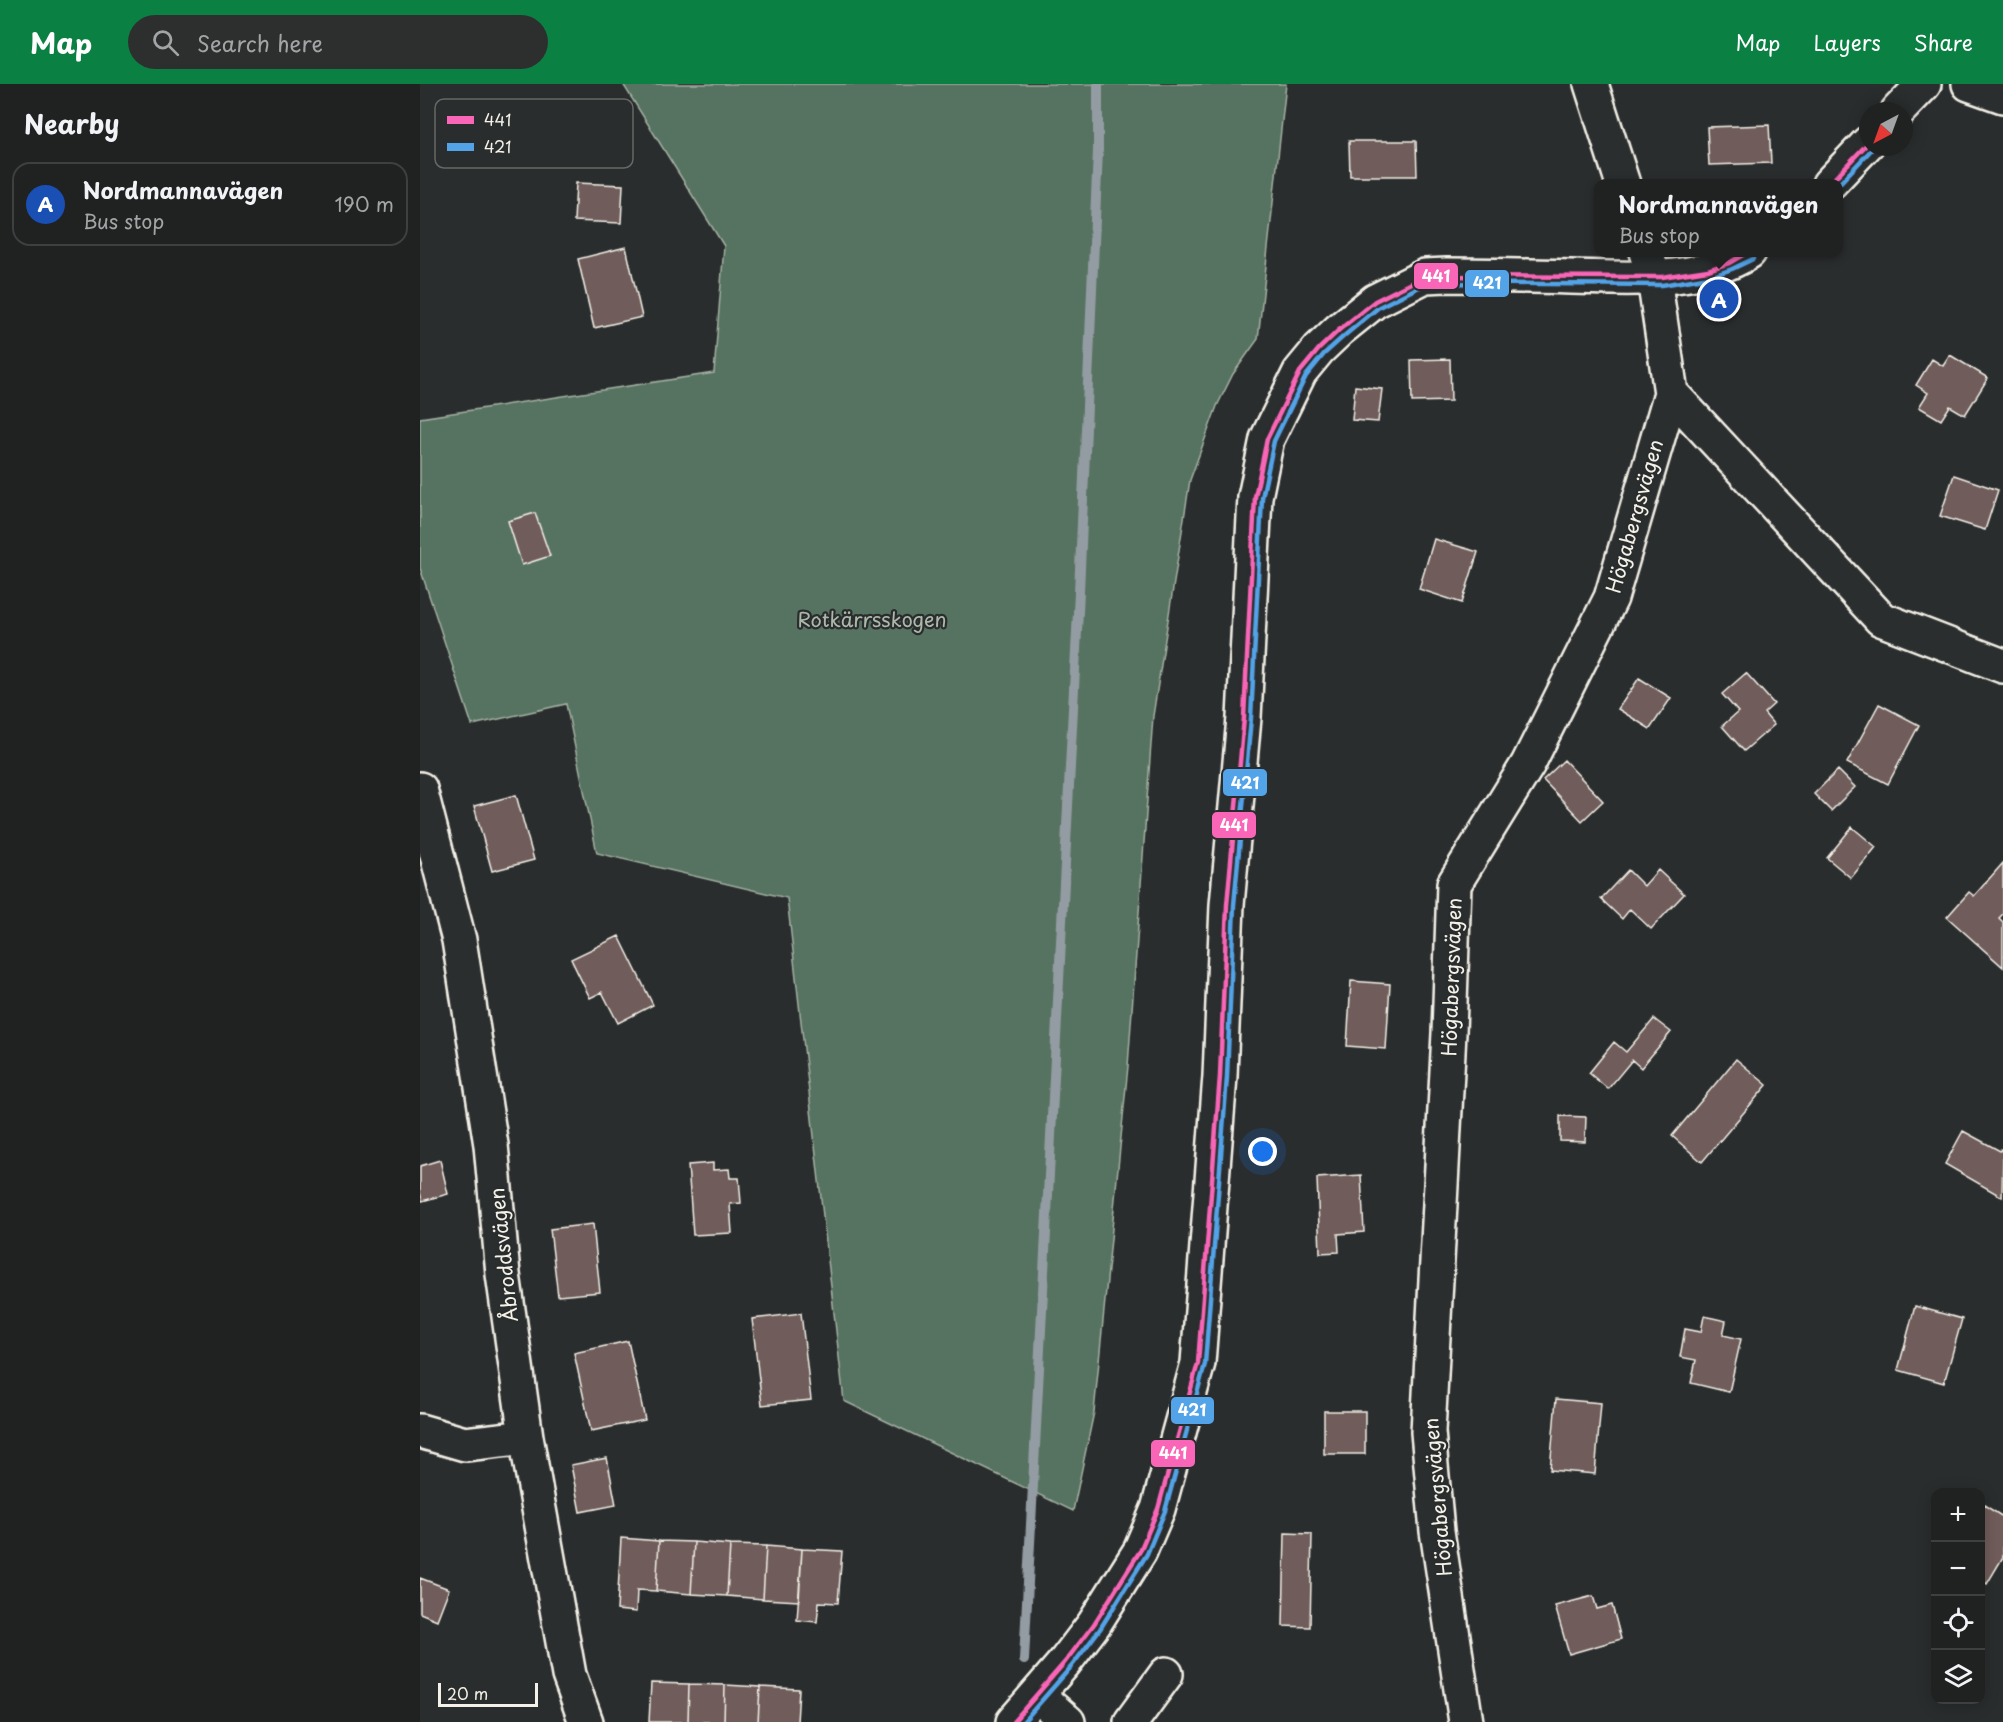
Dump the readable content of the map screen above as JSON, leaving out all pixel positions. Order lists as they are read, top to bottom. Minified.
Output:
{"streets":{"street":["Högabergsvägen","Åbroddsvägen"]},"parks":["Rotkärrsskogen"],"lines":["transit line 441","transit line 421"],"legend":["441","421"],"scale_bar":"20 m","north":"bottom left","page":{"header":"Map","search":"Search here","nav":["Map","Layers","Share"],"heading":"Nearby","list":[{"mark":"A","name":"Nordmannavägen","note":"Bus stop","value":"190 m"}],"popup":["Nordmannavägen","Bus stop"],"pins":"A","map_buttons":["+","−"],"scale":"20 m"}}
